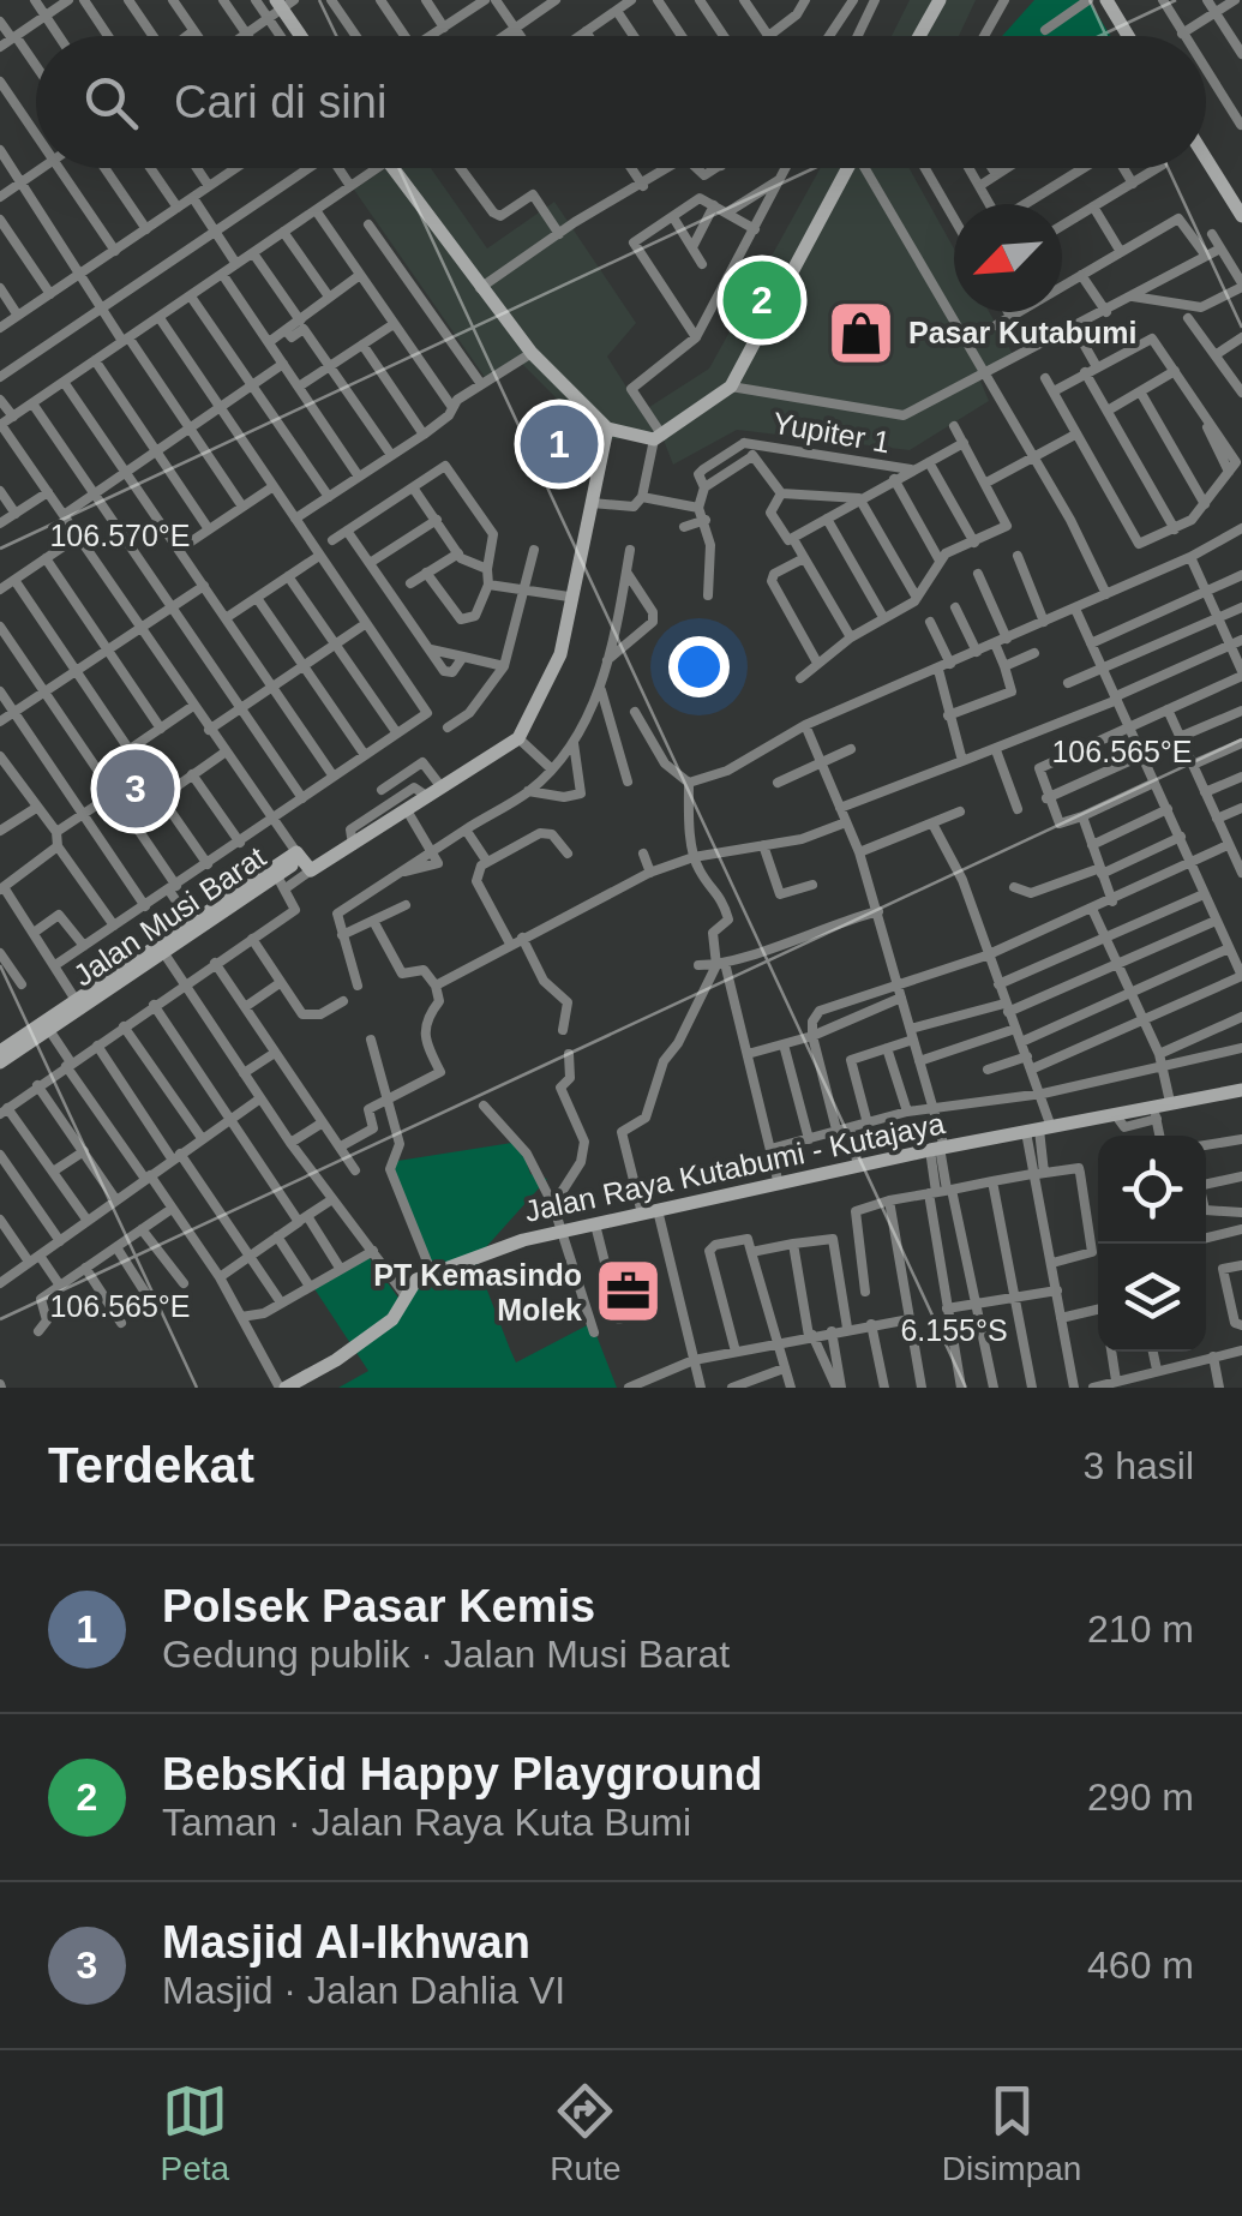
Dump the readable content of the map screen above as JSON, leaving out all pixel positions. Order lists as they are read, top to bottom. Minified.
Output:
{"streets":{"street":["Yupiter 1","Jalan Musi Barat","Jalan Raya Kutabumi - Kutajaya"]},"places":{"shop":["Pasar Kutabumi"],"office":["PT Kemasindo Molek"]},"north":"bottom left","page":{"search":"Cari di sini","pins":["2","1","3"],"heading":["Terdekat","3 hasil"],"list":[{"mark":"1","name":"Polsek Pasar Kemis","note":"Gedung publik · Jalan Musi Barat","value":"210 m"},{"mark":"2","name":"BebsKid Happy Playground","note":"Taman · Jalan Raya Kuta Bumi","value":"290 m"},{"mark":"3","name":"Masjid Al-Ikhwan","note":"Masjid · Jalan Dahlia VI","value":"460 m"}],"nav":["Peta","Rute","Disimpan"]},"coordinates":["106.570°E","106.565°E","6.155°S"]}
